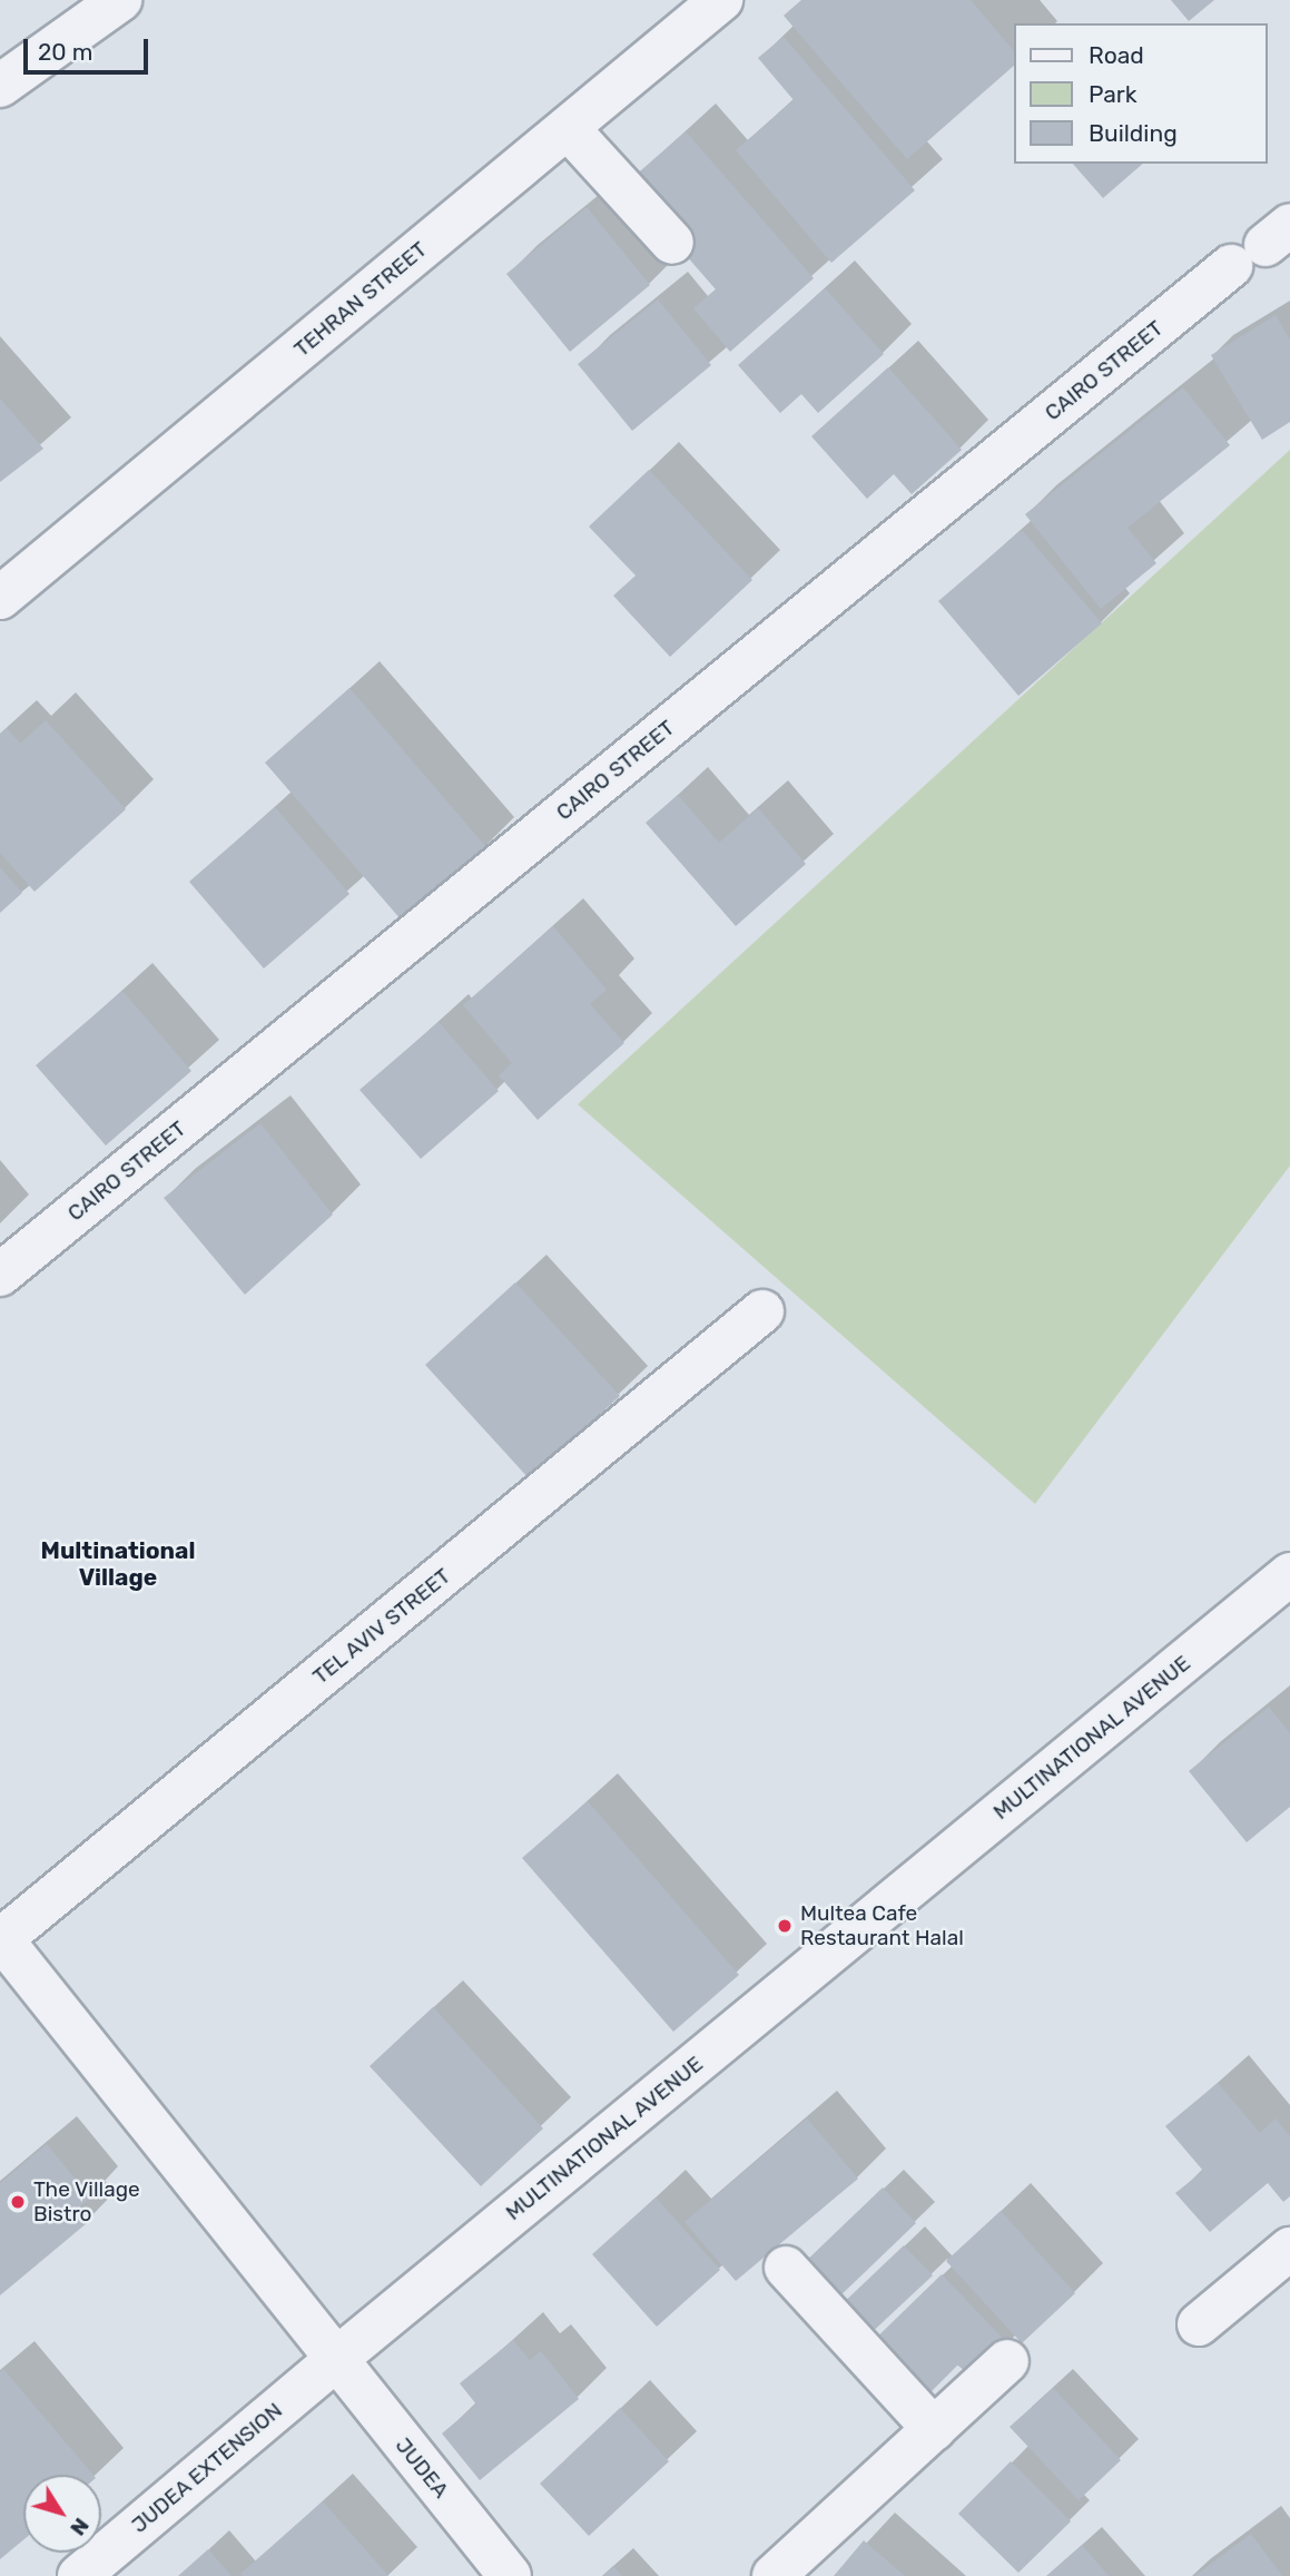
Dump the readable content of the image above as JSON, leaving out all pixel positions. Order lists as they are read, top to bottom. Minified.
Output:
{"streets":{"street":["TEHRAN STREET","CAIRO STREET","TEL AVIV STREET","MULTINATIONAL AVENUE","JUDEA EXTENSION","JUDEA"]},"crossings":[["MULTINATIONAL AVENUE","JUDEA EXTENSION"],["MULTINATIONAL AVENUE","JUDEA"],["JUDEA EXTENSION","JUDEA"]],"districts":["Multinational Village"],"places":["Multea Cafe Restaurant Halal","The Village Bistro"],"legend":["Road","Park","Building"],"scale_bar":"20 m","north":"bottom right"}
